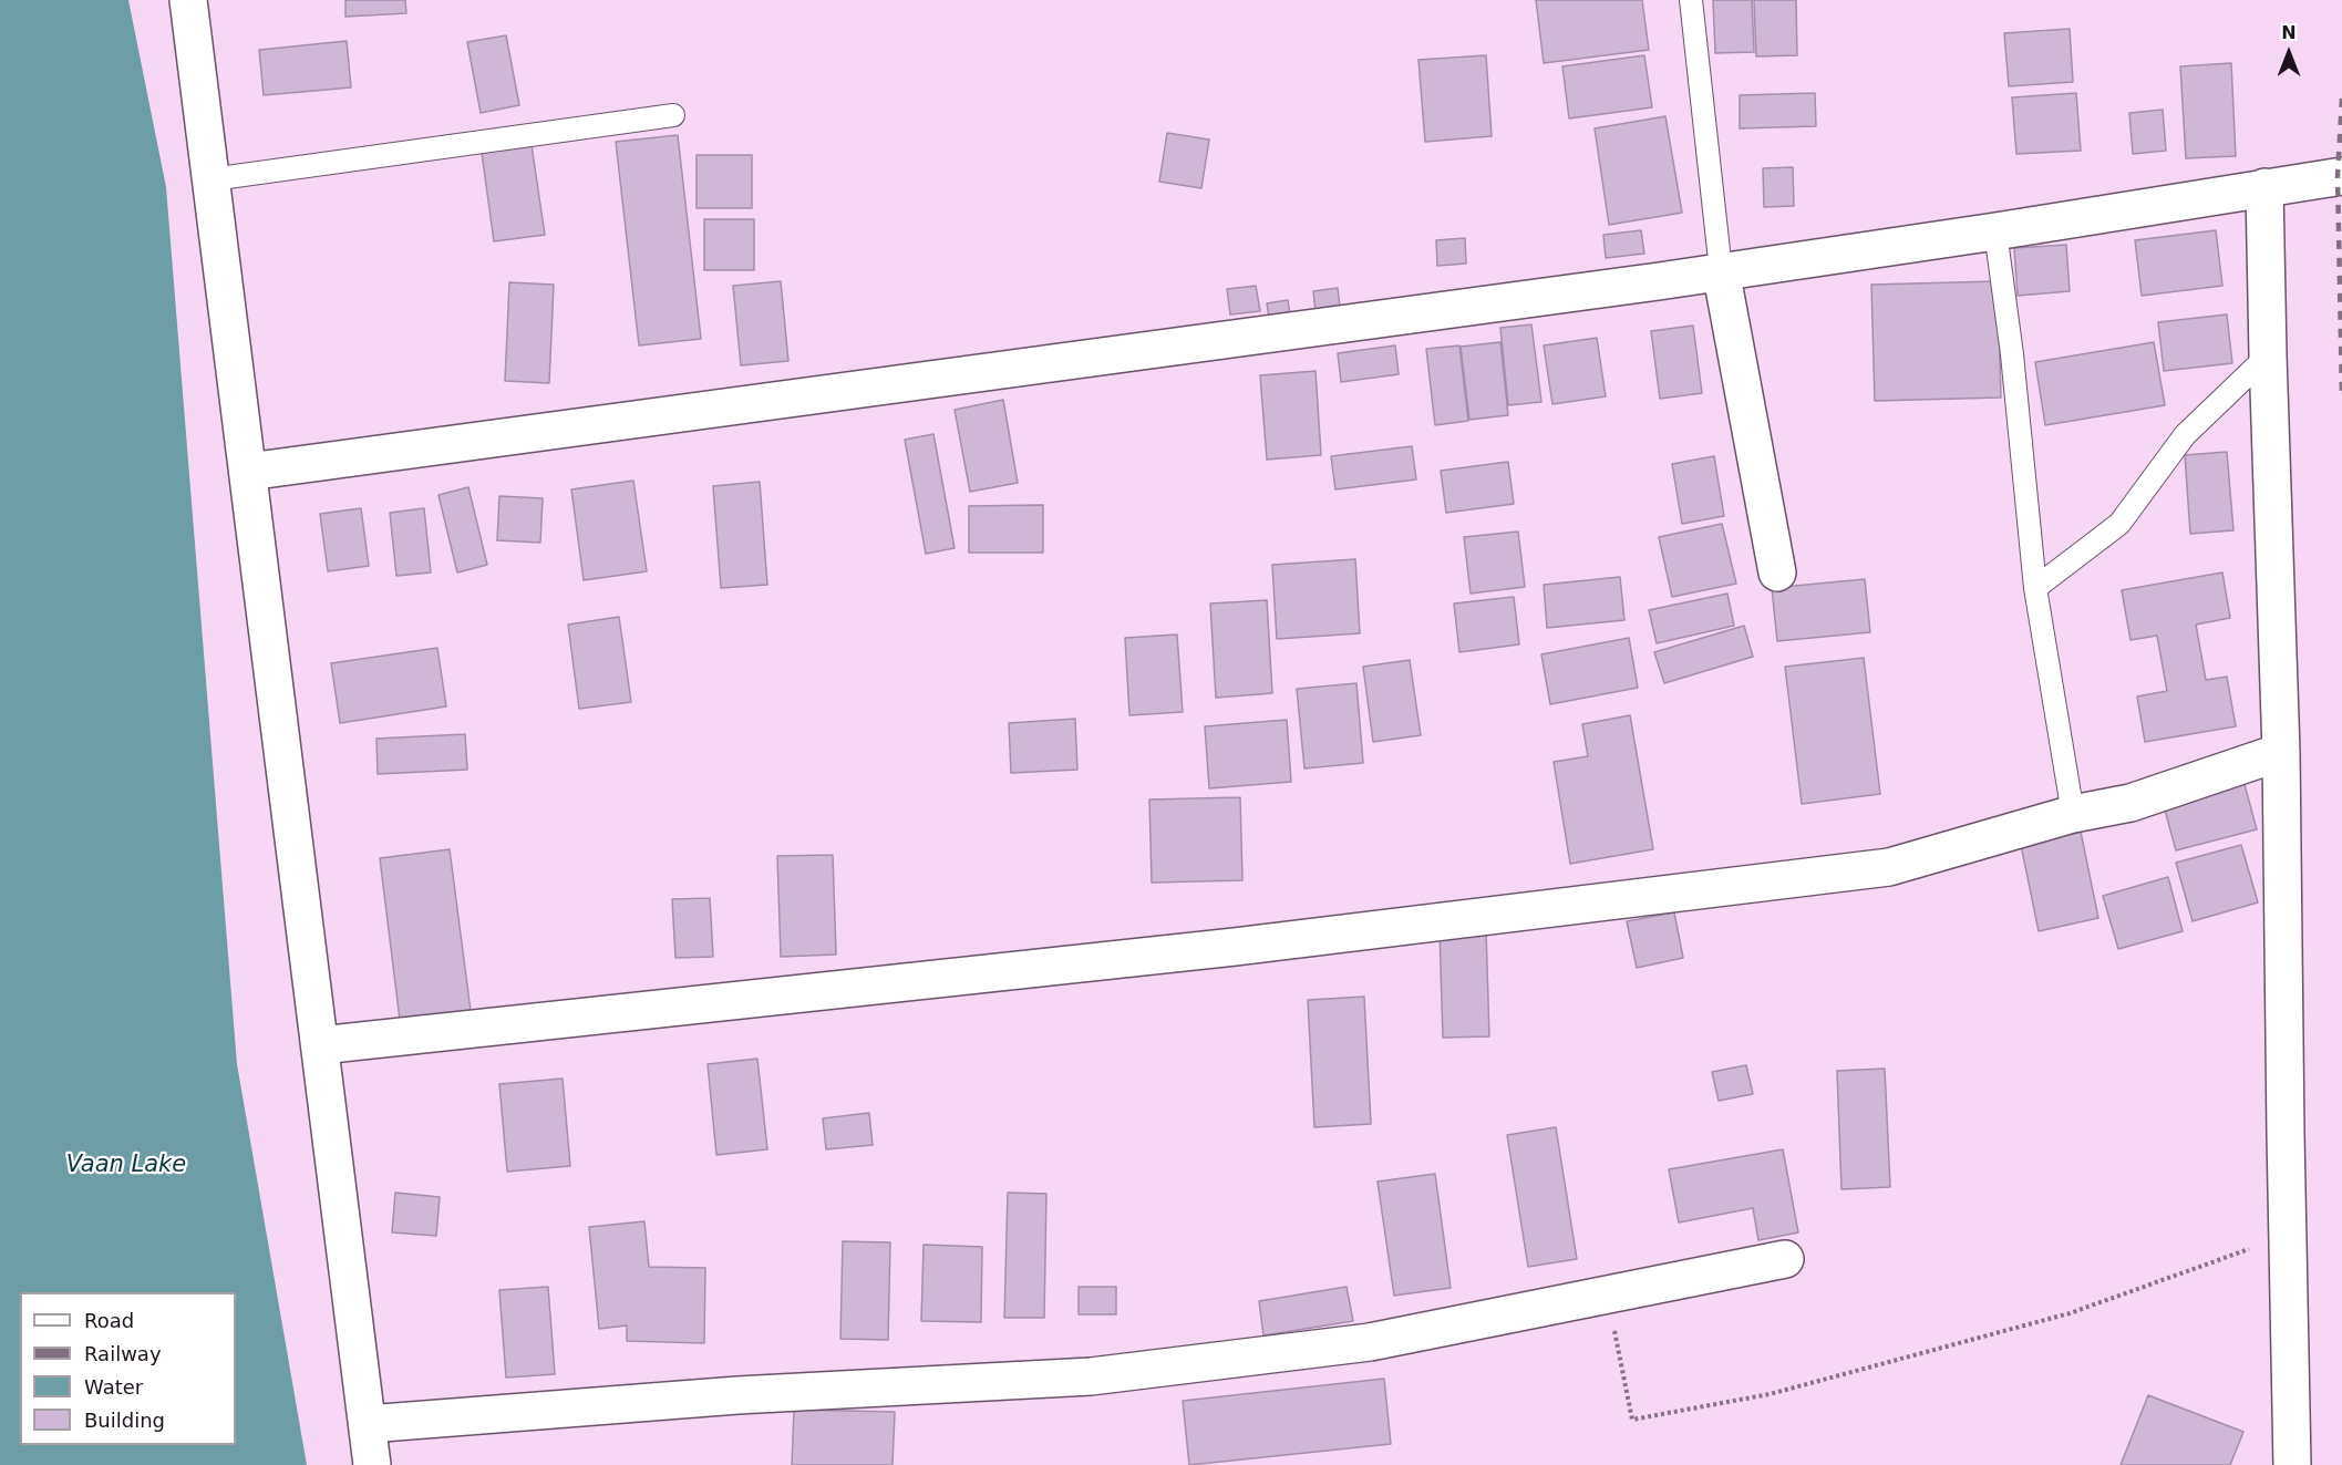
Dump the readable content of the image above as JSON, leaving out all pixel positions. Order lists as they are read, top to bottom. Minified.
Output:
{"water":["Vaan Lake"],"legend":["Road","Railway","Water","Building"],"north":"top"}
